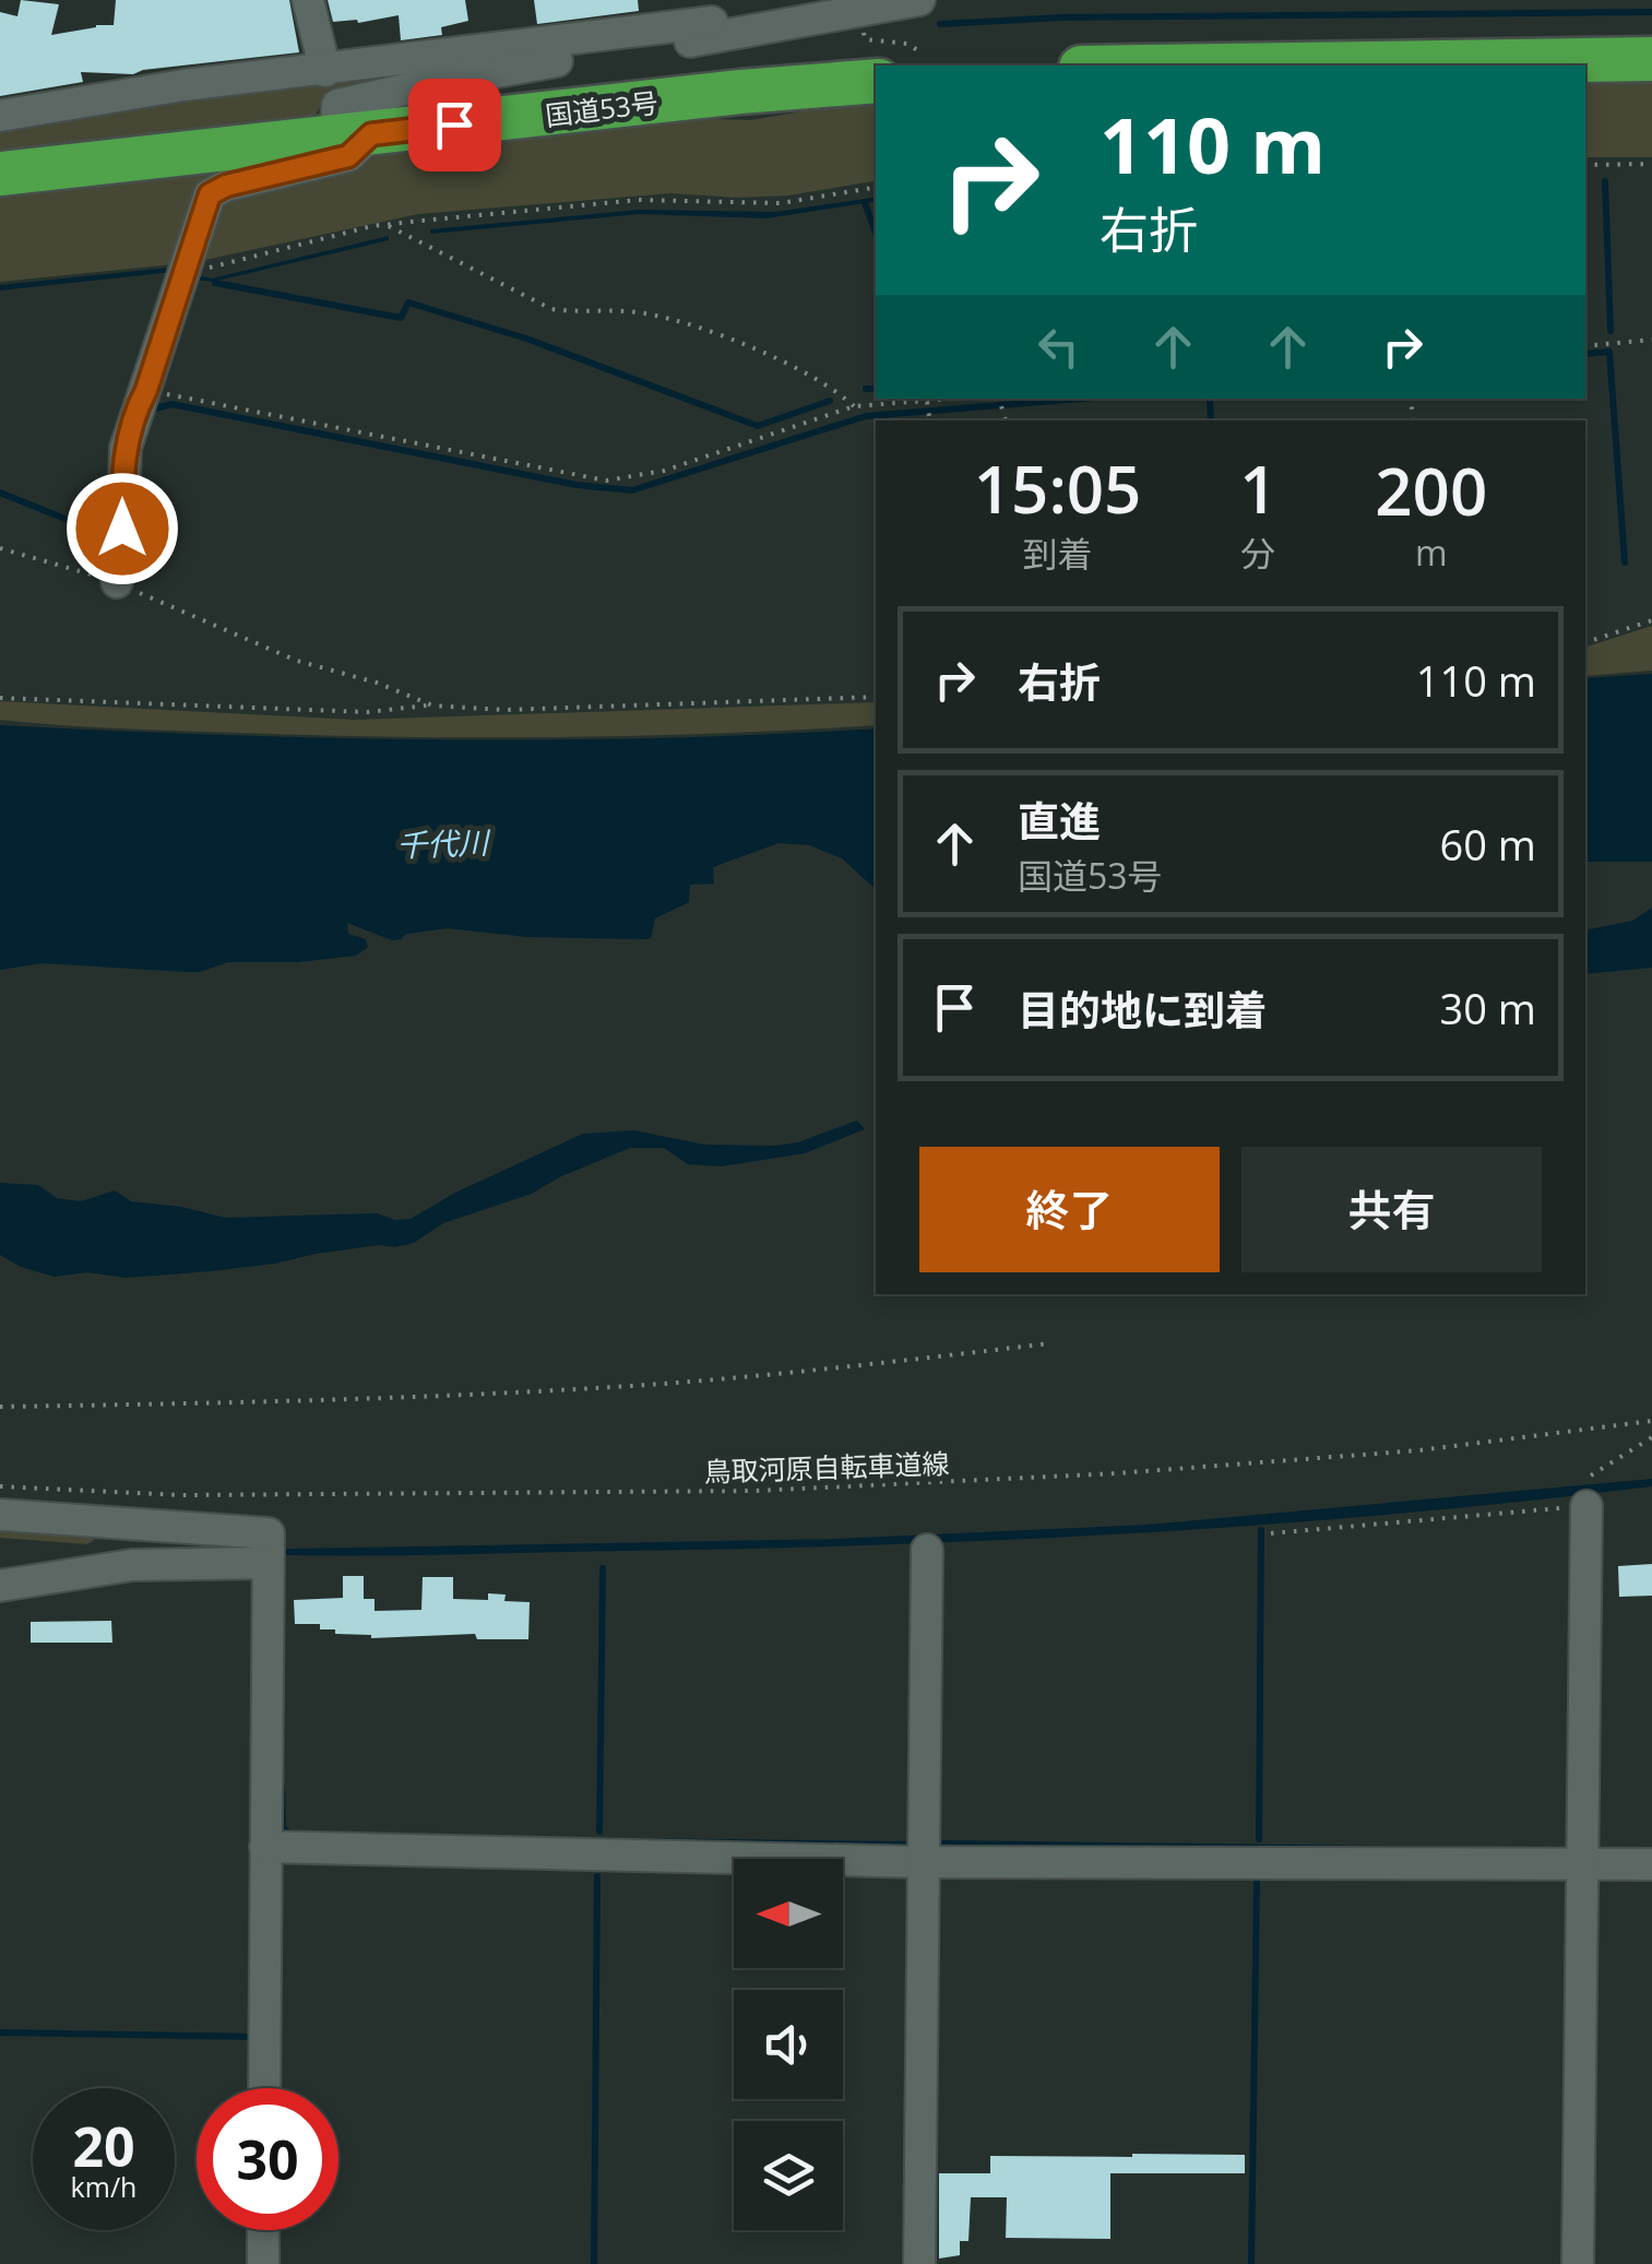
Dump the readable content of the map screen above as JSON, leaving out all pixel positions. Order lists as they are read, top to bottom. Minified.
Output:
{"streets":{"highway":["国道53号"],"path":["鳥取河原自転車道線"]},"water":["千代川"],"north":"left","page":{"turn":["110 m","右折"],"eta":["15:05","到着","1","分","200","m"],"list":[{"name":"右折","value":"110 m"},{"name":"直進","note":"国道53号","value":"60 m"},{"name":"目的地に到着","value":"30 m"}],"buttons":["終了","共有"],"speed":"20 km/h","limit":"30"}}
